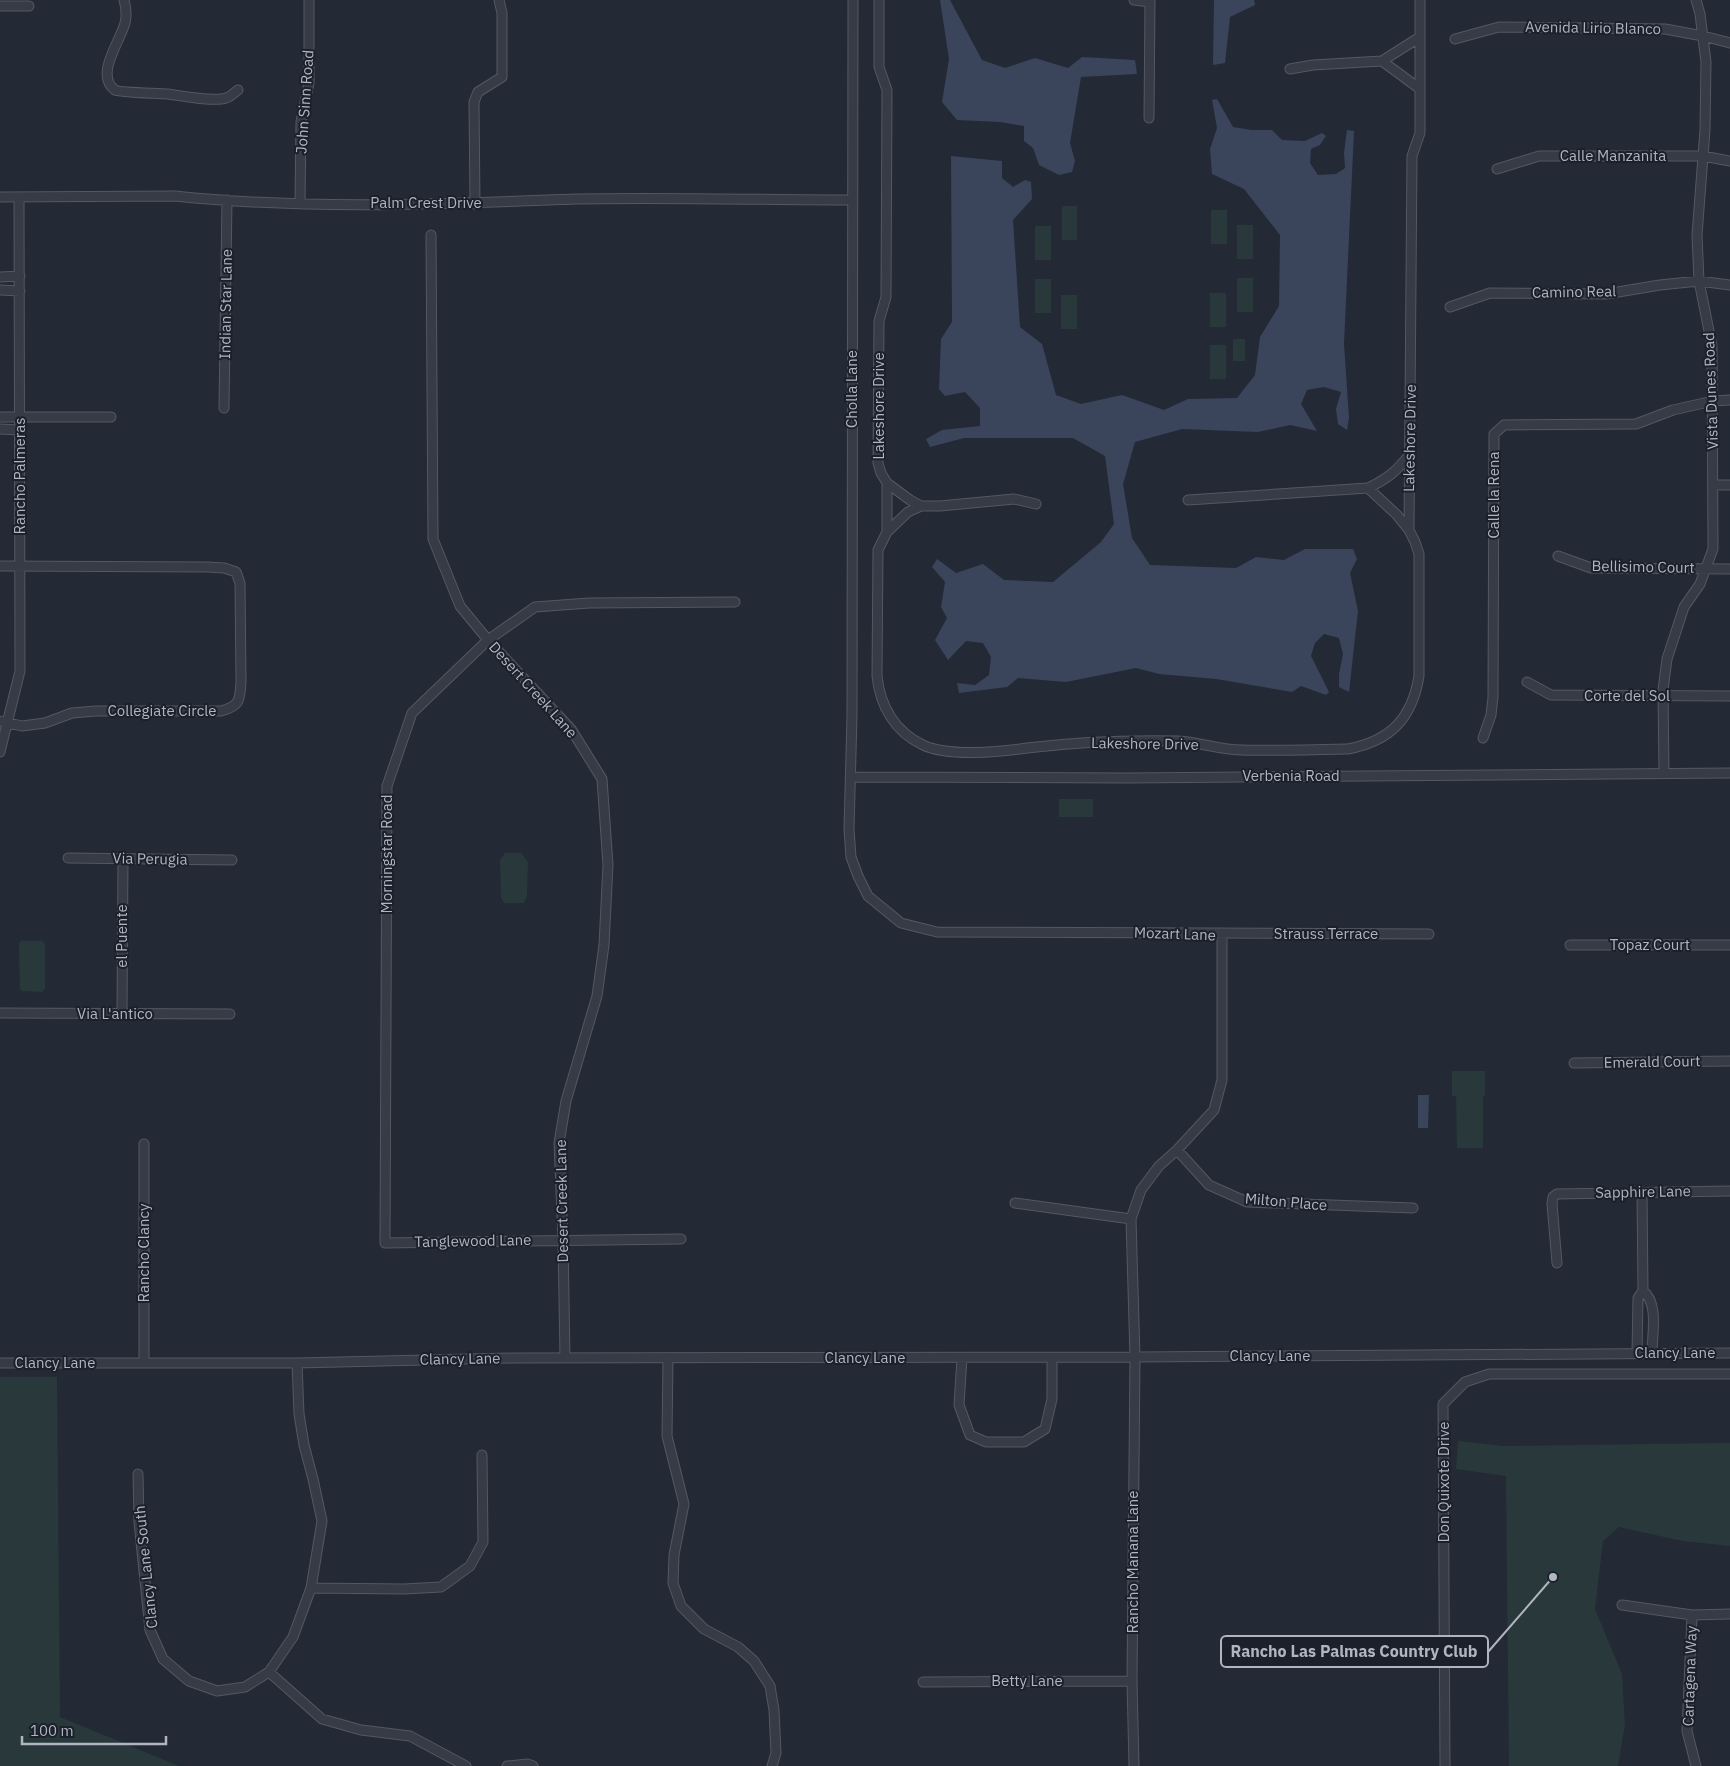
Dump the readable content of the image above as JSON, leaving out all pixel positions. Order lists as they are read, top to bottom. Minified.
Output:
{"streets":{"street":["Avenida Lirio Blanco","John Sinn Road","Calle Manzanita","Palm Crest Drive","Camino Real","Indian Star Lane","Cholla Lane","Vista Dunes Road","Lakeshore Drive","Rancho Palmeras","Calle la Rena","Bellisimo Court","Desert Creek Lane","Corte del Sol","Collegiate Circle","Verbenia Road","Morningstar Road","Via Perugia","Mozart Lane","Strauss Terrace","el Puente","Topaz Court","Via L'antico","Emerald Court","Sapphire Lane","Milton Place","Tanglewood Lane","Rancho Clancy","Clancy Lane","Don Quixote Drive","Rancho Manana Lane","Clancy Lane South","Cartagena Way","Betty Lane"]},"crossings":[["Avenida Lirio Blanco","Vista Dunes Road"],["John Sinn Road","Palm Crest Drive"],["Calle Manzanita","Vista Dunes Road"],["Palm Crest Drive","Indian Star Lane"],["Palm Crest Drive","Cholla Lane"],["Palm Crest Drive","Rancho Palmeras"],["Camino Real","Vista Dunes Road"],["Cholla Lane","Verbenia Road"],["Cholla Lane","Mozart Lane"],["Vista Dunes Road","Calle la Rena"],["Vista Dunes Road","Bellisimo Court"],["Vista Dunes Road","Corte del Sol"],["Vista Dunes Road","Verbenia Road"],["Rancho Palmeras","Collegiate Circle"],["Desert Creek Lane","Morningstar Road"],["Desert Creek Lane","Tanglewood Lane"],["Desert Creek Lane","Clancy Lane"],["Verbenia Road","Mozart Lane"],["Morningstar Road","Tanglewood Lane"],["Via Perugia","el Puente"],["Mozart Lane","Strauss Terrace"],["Mozart Lane","Milton Place"],["Mozart Lane","Clancy Lane"],["Mozart Lane","Rancho Manana Lane"],["el Puente","Via L'antico"],["Rancho Clancy","Clancy Lane"],["Clancy Lane","Rancho Manana Lane"],["Clancy Lane","Clancy Lane South"],["Rancho Manana Lane","Betty Lane"]],"places":["Rancho Las Palmas Country Club"],"scale_bar":"100 m"}
